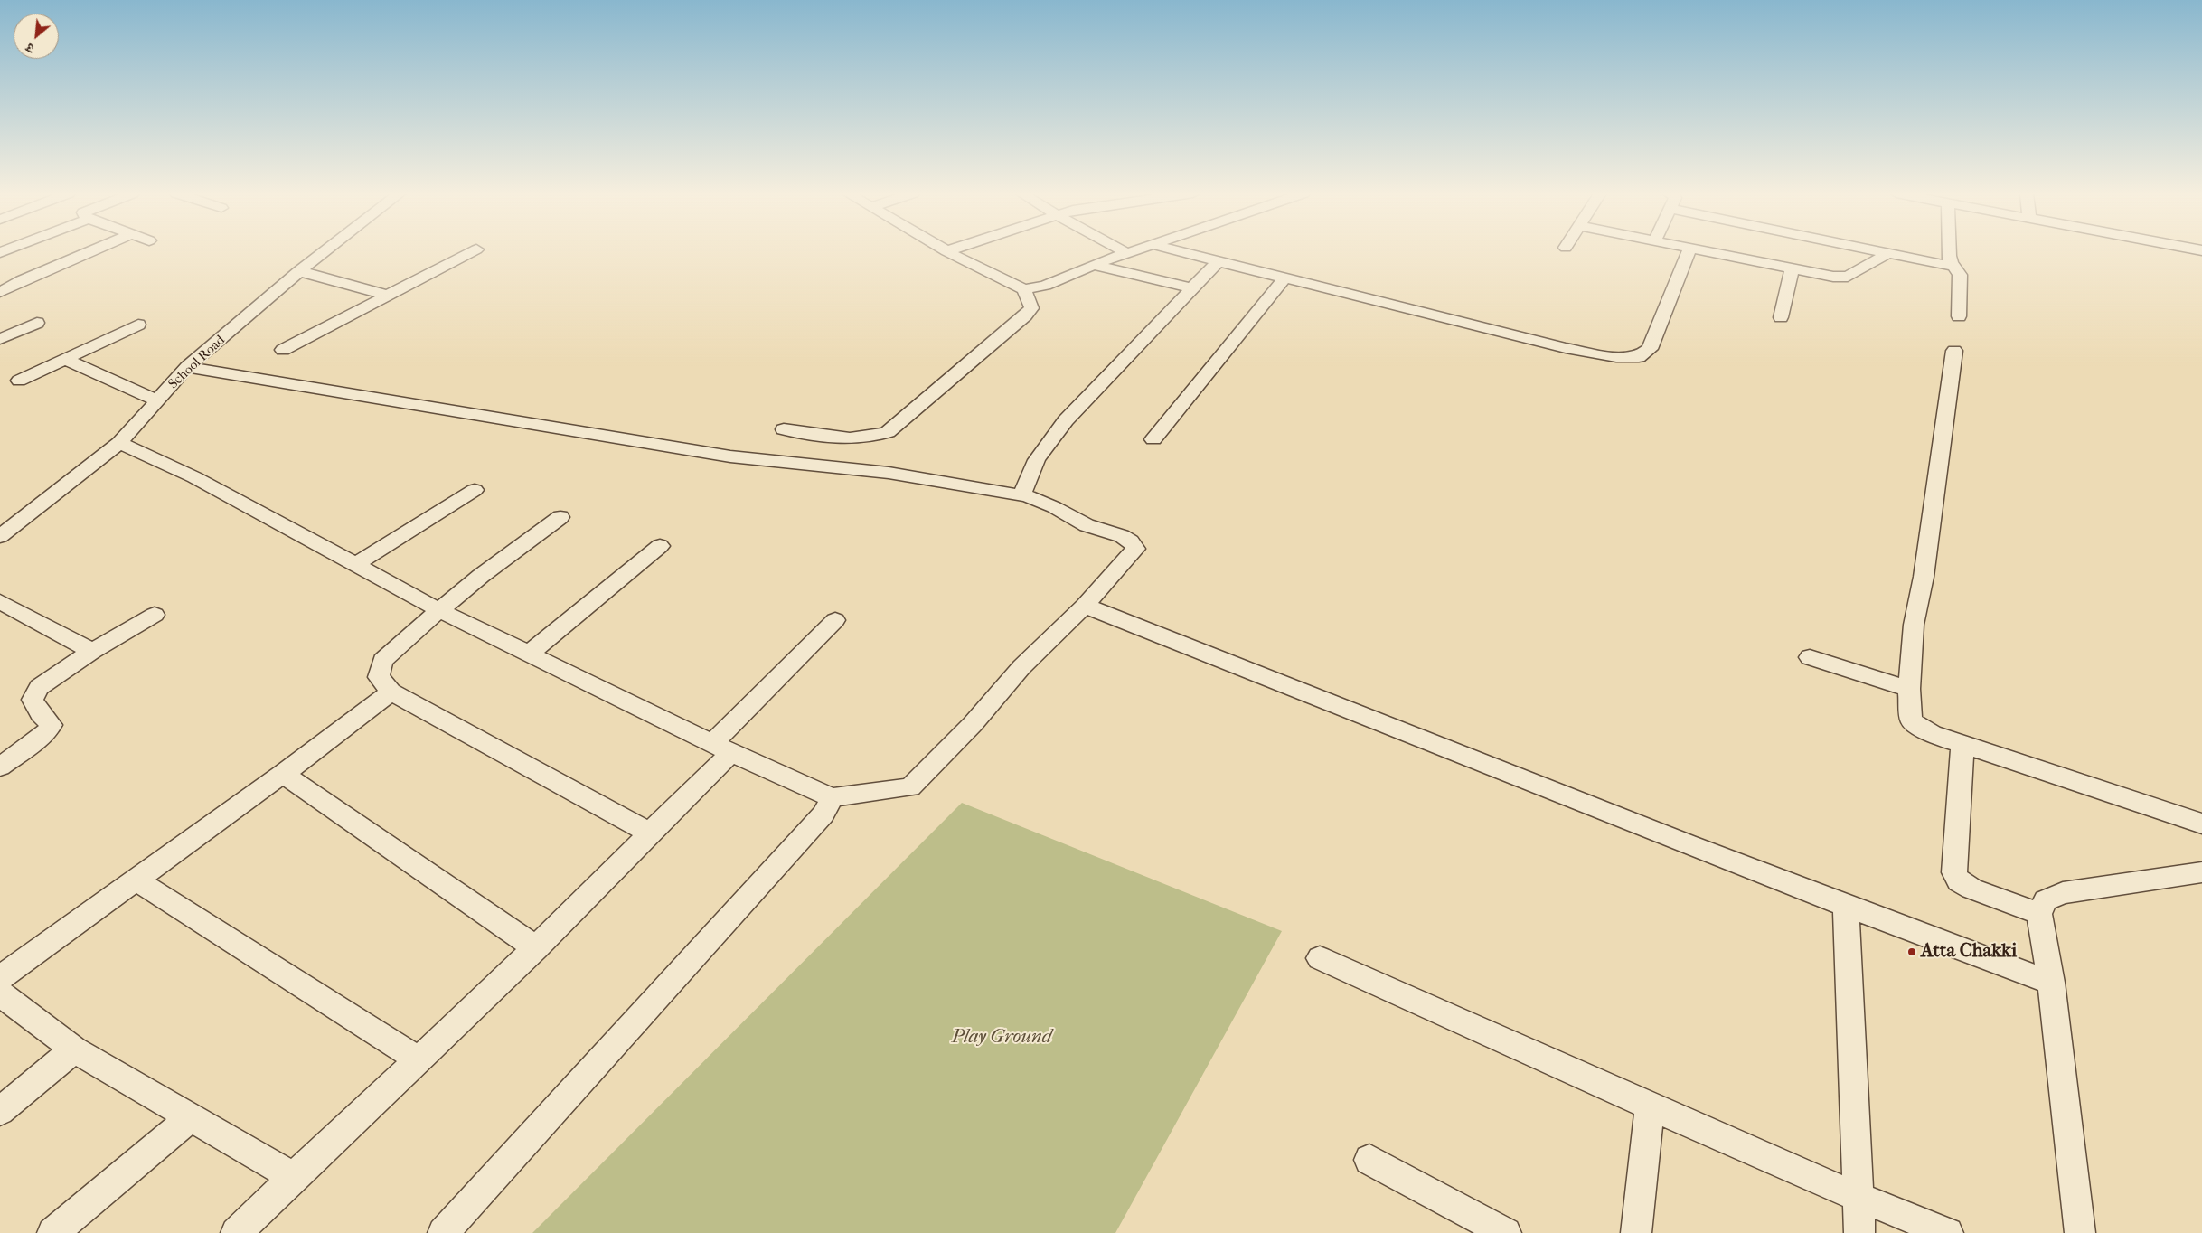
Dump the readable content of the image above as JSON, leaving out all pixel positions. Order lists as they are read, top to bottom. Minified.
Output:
{"streets":{"street":["School Road"]},"parks":["Play Ground"],"places":["Atta Chakki"],"north":"bottom left"}
